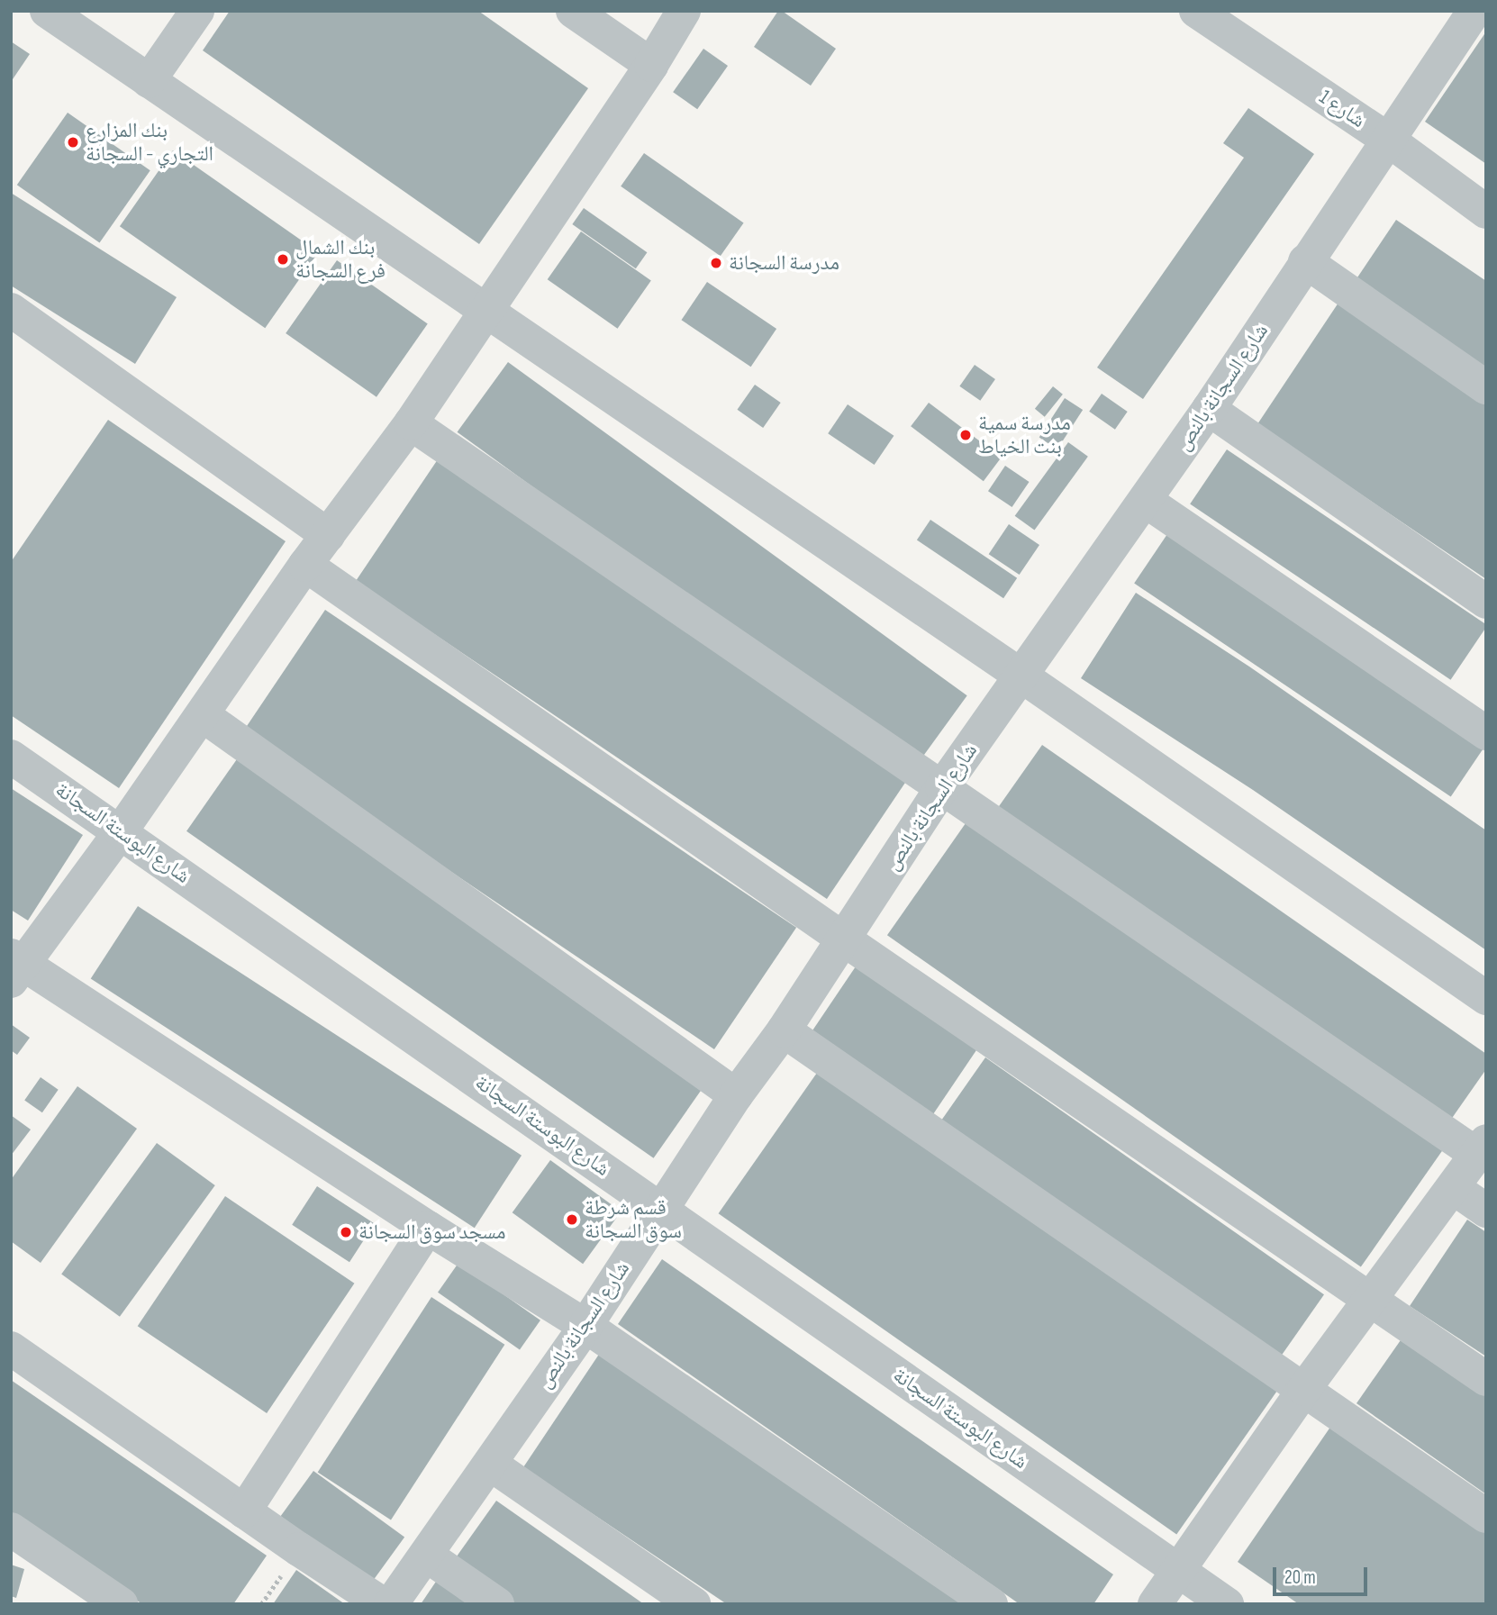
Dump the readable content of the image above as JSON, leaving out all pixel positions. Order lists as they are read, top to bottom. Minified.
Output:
{"streets":{"street":["شارع 1","شارع السجانة بالنص","شارع البوستة السجانة"]},"crossings":[["شارع 1","شارع السجانة بالنص"],["شارع السجانة بالنص","شارع البوستة السجانة"]],"places":["بنك المزارع التجاري - السجانة","بنك الشمال فرع السجانة","مدرسة السجانة","مدرسة سمية بنت الخياط","قسم شرطة سوق السجانة","مسجد سوق السجانة"],"scale_bar":"20 m"}
